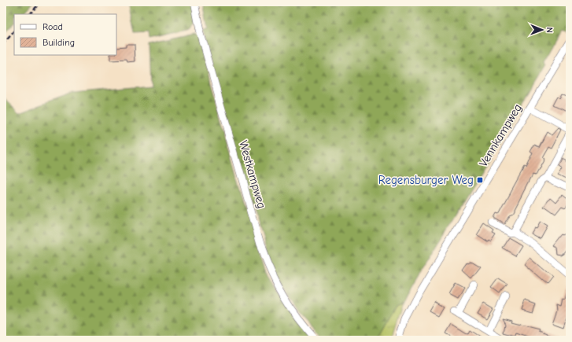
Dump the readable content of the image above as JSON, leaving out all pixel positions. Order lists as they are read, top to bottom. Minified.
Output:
{"streets":{"street":["Vennkampweg","Westkampweg"]},"places":{"transit":["Regensburger Weg"]},"legend":["Road","Building"],"north":"right"}
